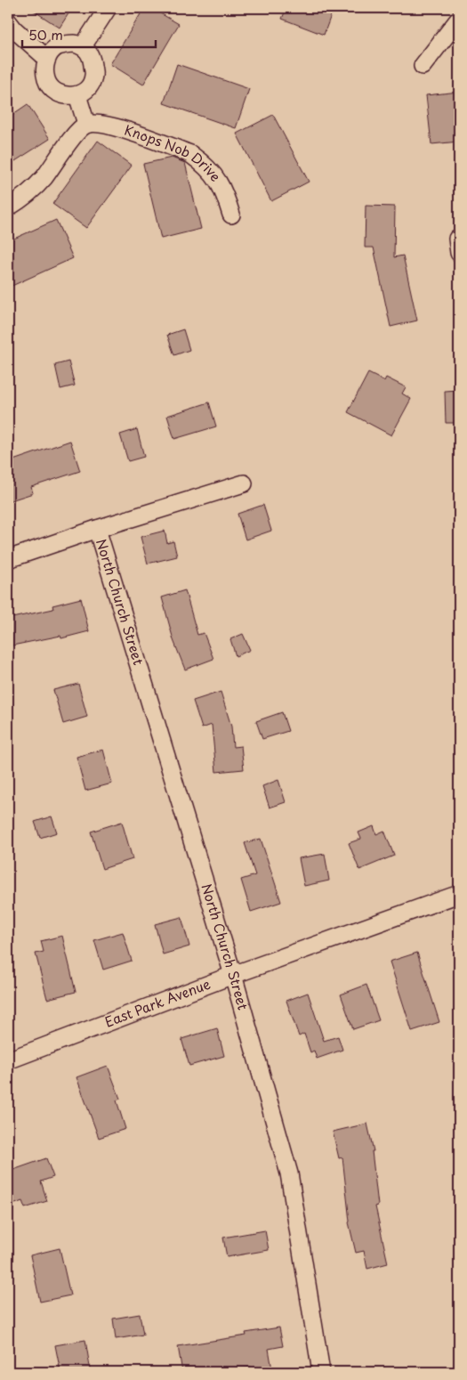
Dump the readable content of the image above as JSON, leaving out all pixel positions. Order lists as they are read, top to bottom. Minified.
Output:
{"streets":{"street":["Knops Nob Drive","North Church Street","East Park Avenue"]},"crossings":[["North Church Street","East Park Avenue"]],"scale_bar":"50 m"}
